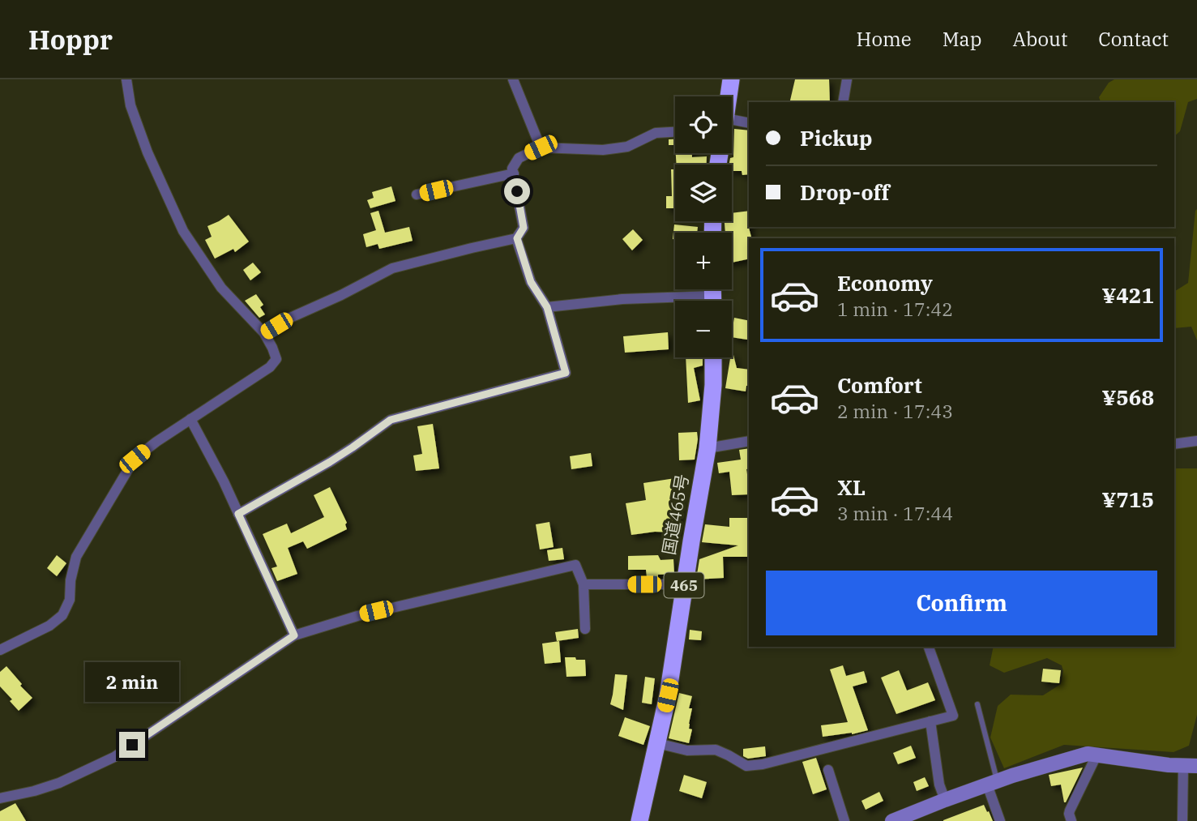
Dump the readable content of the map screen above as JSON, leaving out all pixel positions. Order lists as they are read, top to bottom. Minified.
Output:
{"streets":{"highway":["国道465号","465"]},"page":{"header":"Hoppr","nav":["Home","Map","About","Contact"],"map_buttons":["+","−"],"banner":["Pickup","Drop-off"],"list":[{"name":"Economy","note":"1 min · 17:42","value":"¥421"},{"name":"Comfort","note":"2 min · 17:43","value":"¥568"},{"name":"XL","note":"3 min · 17:44","value":"¥715"}],"buttons":"Confirm","bubble":"2 min"}}
